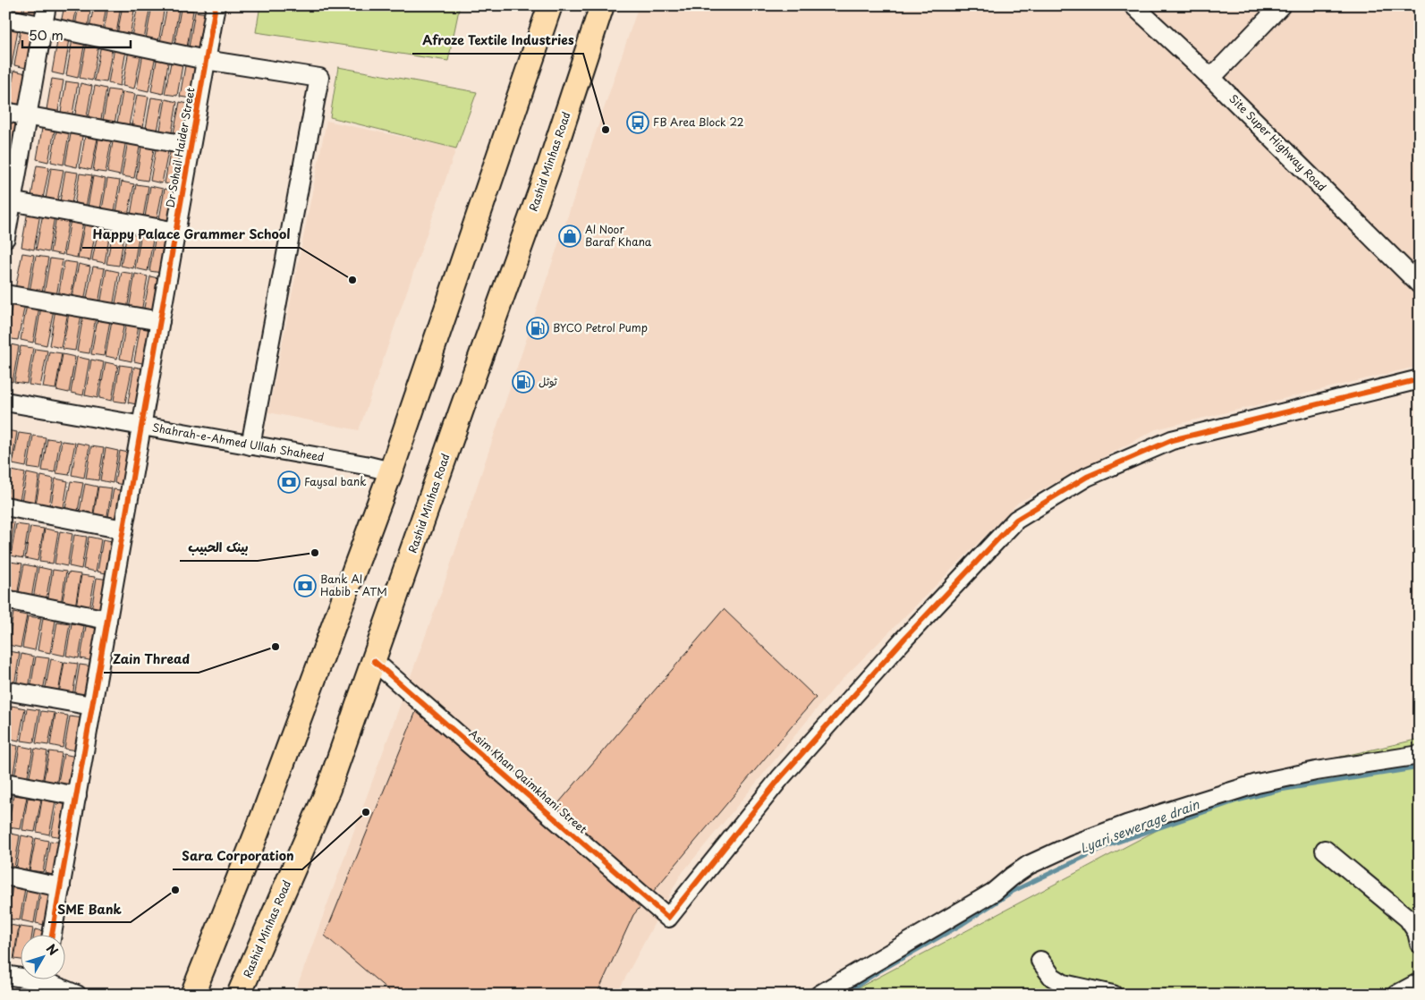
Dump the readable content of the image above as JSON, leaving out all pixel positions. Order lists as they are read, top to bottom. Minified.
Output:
{"streets":{"main road":["Rashid Minhas Road"],"street":["Site Super Highway Road","Dr Sohail Haider Street","Shahrah-e-Ahmed Ullah Shaheed","Asim Khan Qaimkhani Street"]},"crossings":[["Dr Sohail Haider Street","Shahrah-e-Ahmed Ullah Shaheed"],["Rashid Minhas Road","Asim Khan Qaimkhani Street"]],"water":["Lyari sewerage drain"],"places":{"bus stop":["FB Area Block 22"],"other":["Afroze Textile Industries","Happy Palace Grammer School","بينک الحبيب","Zain Thread","Sara Corporation","SME Bank"],"shop":["Al Noor Baraf Khana"],"fuel station":["BYCO Petrol Pump","ٹوٹل"],"bank":["Faysal bank","Bank Al Habib - ATM"]},"scale_bar":"50 m","north":"top right"}
